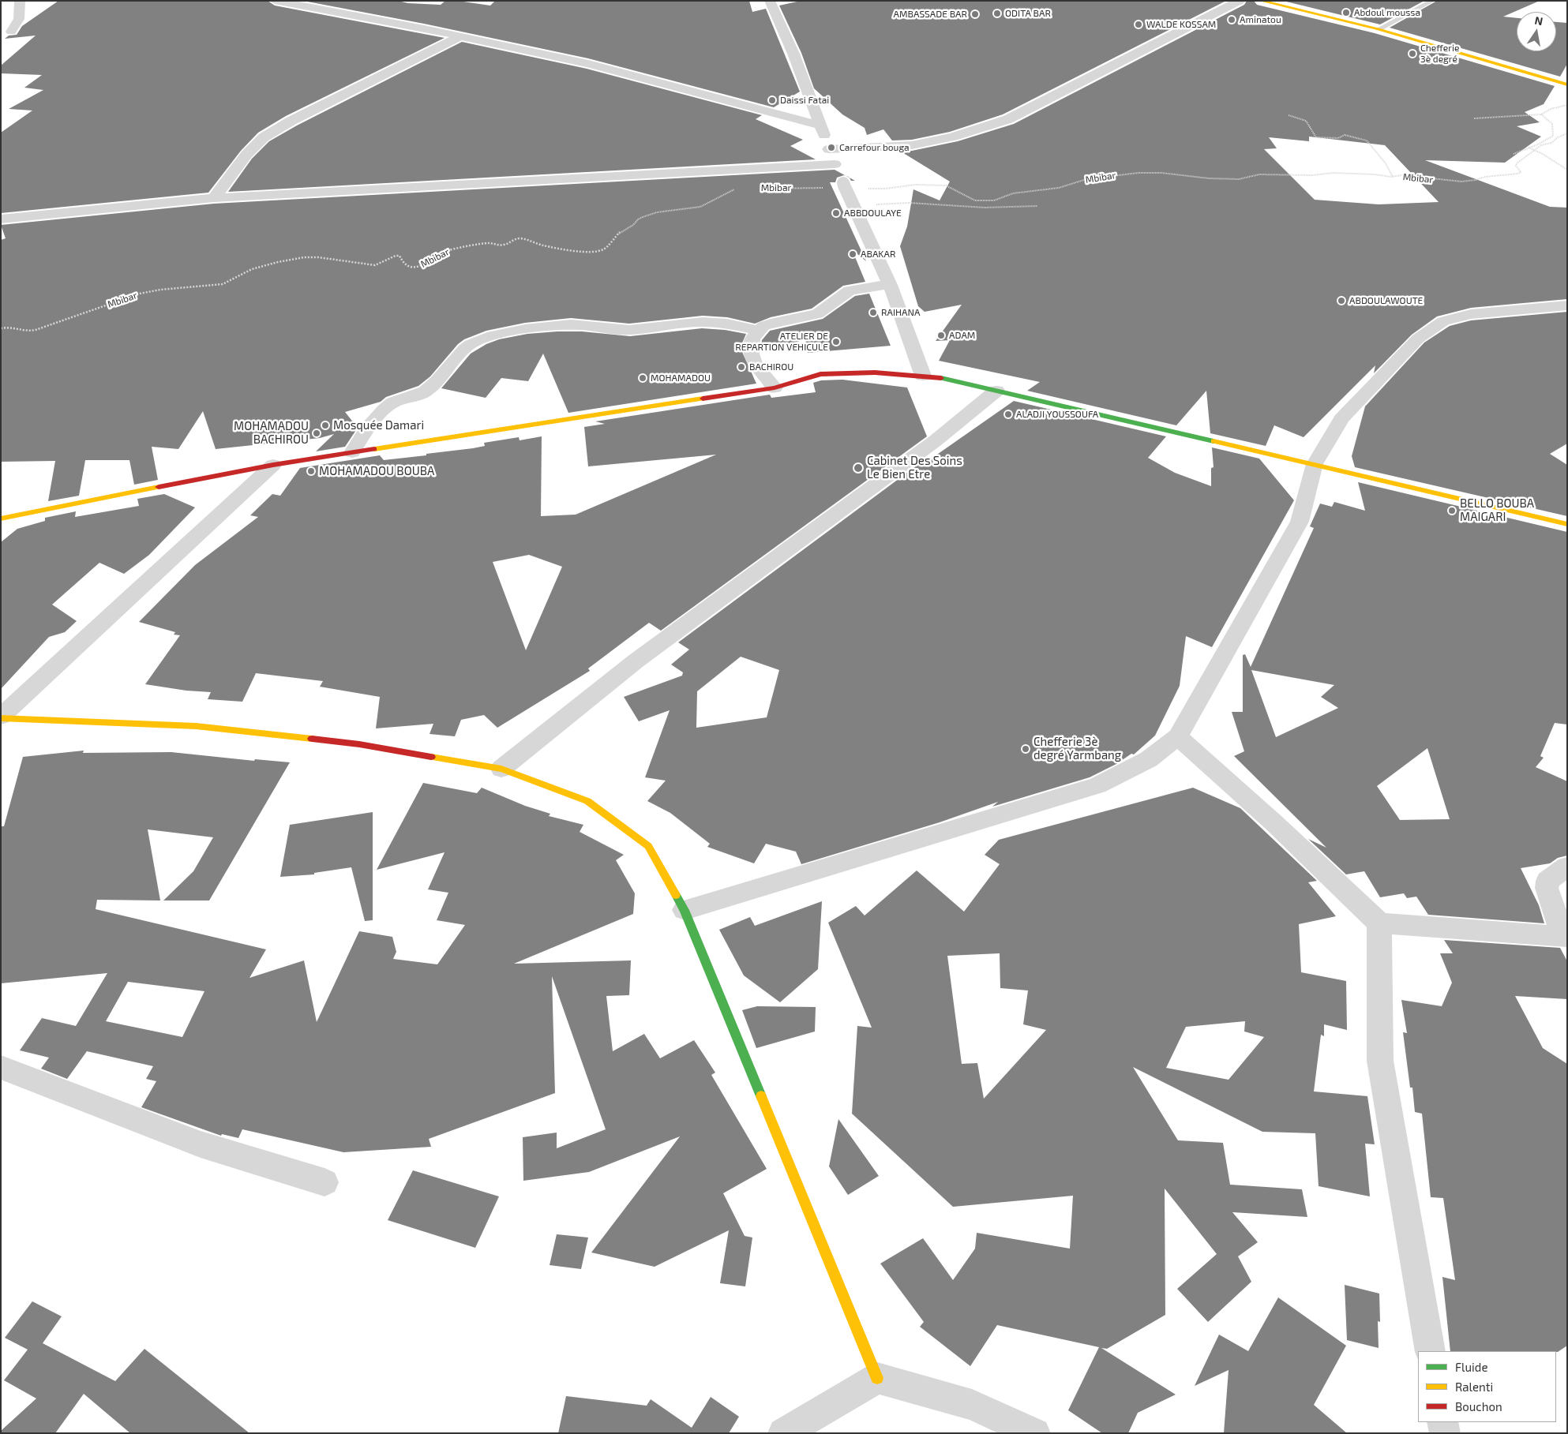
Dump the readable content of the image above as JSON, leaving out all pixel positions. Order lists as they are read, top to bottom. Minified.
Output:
{"streets":{"path":["Mbibar"]},"places":["Abdoul moussa","ODITA BAR","AMBASSADE BAR","Aminatou","WALDE KOSSAM","Chefferie 3è degré","Daissi Fatai","Carrefour bouga","ABBDOULAYE","ABAKAR","ABDOULAWOUTE","RAIHANA","ADAM","ATELIER DE REPARTION VEHICULE","BACHIROU","MOHAMADOU","ALADJI YOUSSOUFA","Mosquée Damari","MOHAMADOU BACHIROU","Cabinet Des Soins Le Bien Etre","MOHAMADOU BOUBA","BELLO BOUBA MAIGARI","Chefferie 3è degré Yarmbang"],"legend":["Fluide","Ralenti","Bouchon"],"north":"top"}
